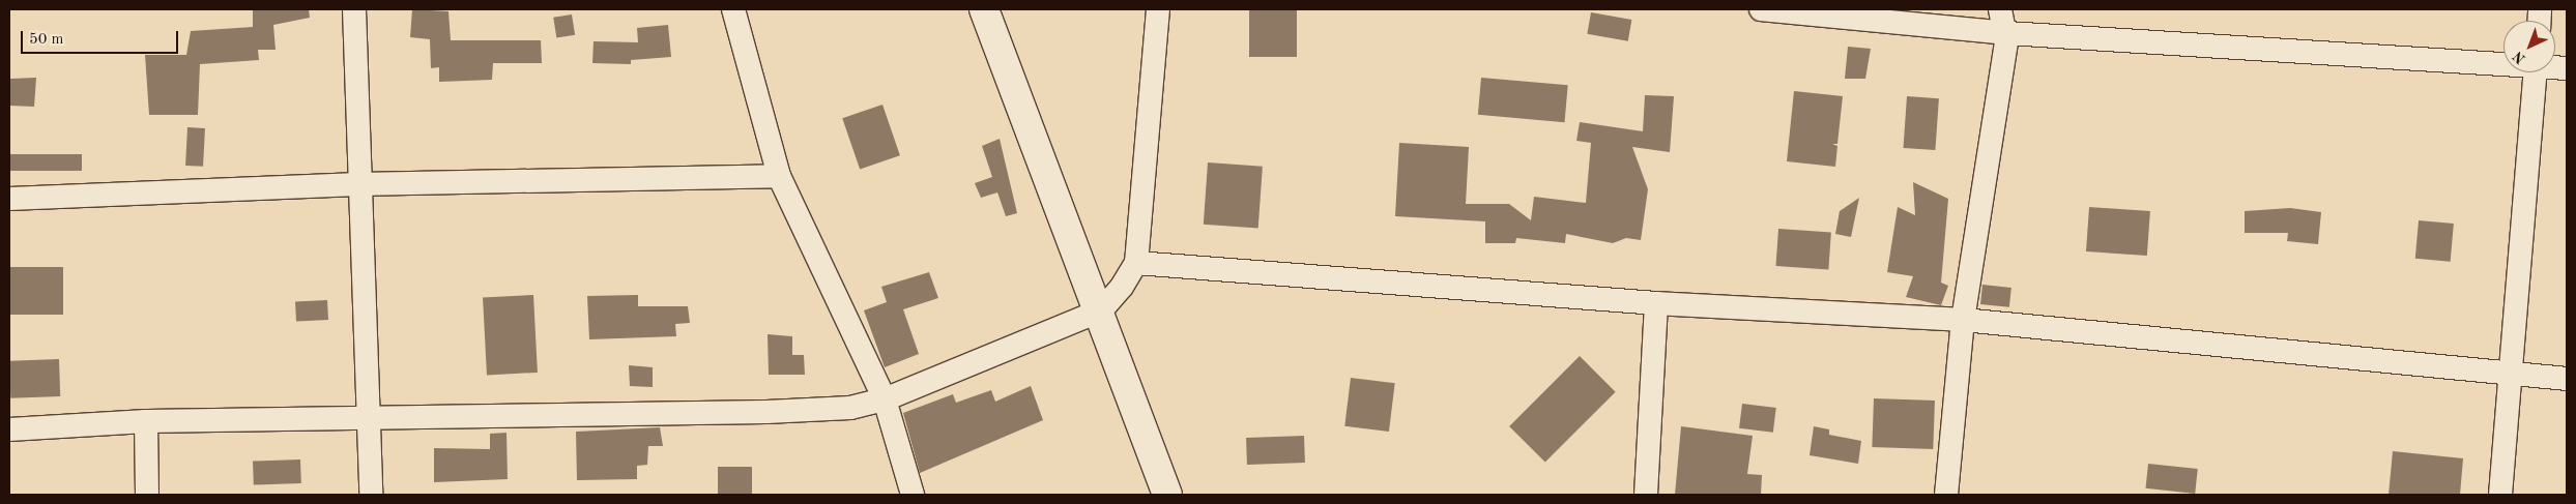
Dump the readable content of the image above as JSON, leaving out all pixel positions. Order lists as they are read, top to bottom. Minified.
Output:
{"scale_bar":"50 m","north":"bottom left"}
